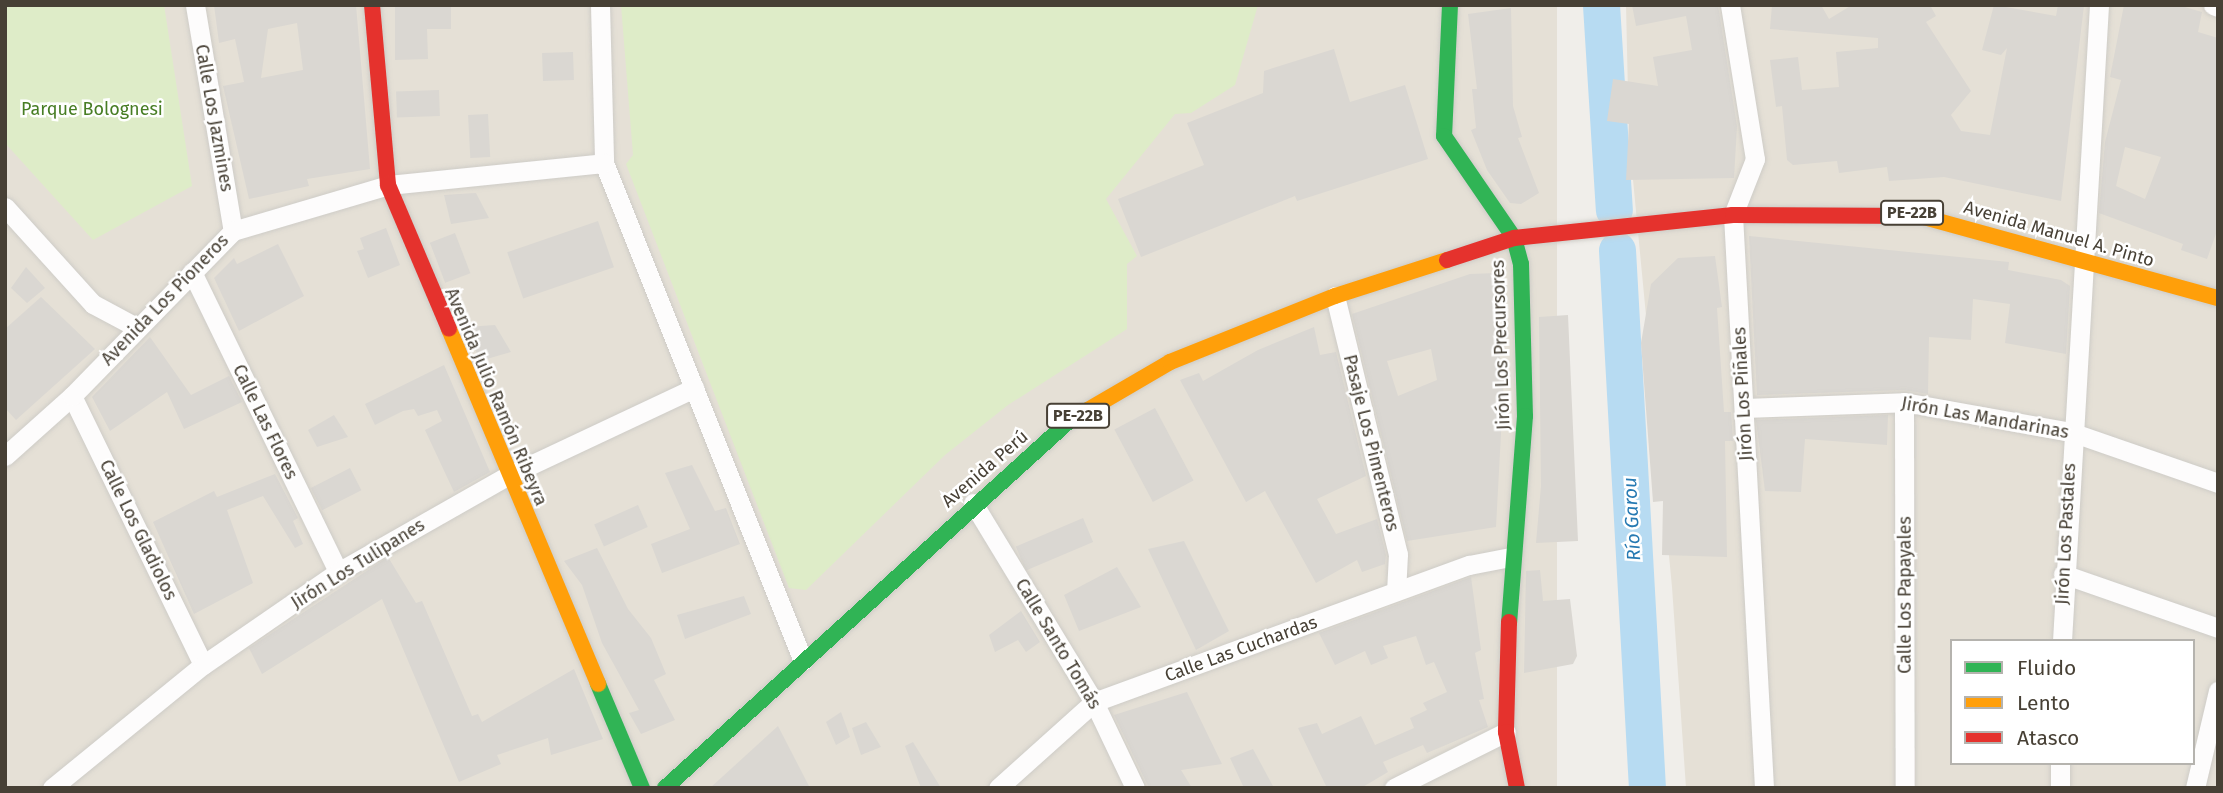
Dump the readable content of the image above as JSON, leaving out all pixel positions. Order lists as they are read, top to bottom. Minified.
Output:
{"streets":{"main road":["PE-22B","Avenida Manuel A. Pinto","Jirón Los Precursores","Avenida Julio Ramón Ribeyra","Avenida Perú"],"street":["Calle Los Jazmines","Avenida Los Pioneros","Jirón Los Piñales","Jirón Las Mandarinas","Calle Las Flores","Pasaje Los Pimenteros","Calle Los Gladiolos","Jirón Los Pastales","Jirón Los Tulipanes","Calle Los Papayales","Calle Santo Tomás","Calle Las Cuchardas"]},"crossings":[["Calle Los Jazmines","Avenida Los Pioneros"],["Avenida Manuel A. Pinto","Jirón Los Piñales"],["Avenida Manuel A. Pinto","Avenida Perú"],["Avenida Manuel A. Pinto","Jirón Los Pastales"],["Avenida Los Pioneros","Avenida Julio Ramón Ribeyra"],["Avenida Los Pioneros","Calle Las Flores"],["Avenida Los Pioneros","Calle Los Gladiolos"],["Jirón Los Precursores","Avenida Perú"],["Jirón Los Precursores","Calle Las Cuchardas"],["Jirón Los Piñales","Jirón Las Mandarinas"],["Avenida Julio Ramón Ribeyra","Jirón Los Tulipanes"],["Jirón Las Mandarinas","Jirón Los Pastales"],["Jirón Las Mandarinas","Calle Los Papayales"],["Calle Las Flores","Jirón Los Tulipanes"],["Pasaje Los Pimenteros","Avenida Perú"],["Pasaje Los Pimenteros","Calle Las Cuchardas"],["Avenida Perú","Calle Santo Tomás"],["Calle Los Gladiolos","Jirón Los Tulipanes"],["Calle Santo Tomás","Calle Las Cuchardas"]],"water":["Río Garou"],"parks":["Parque Bolognesi"],"legend":["Fluido","Lento","Atasco"]}
